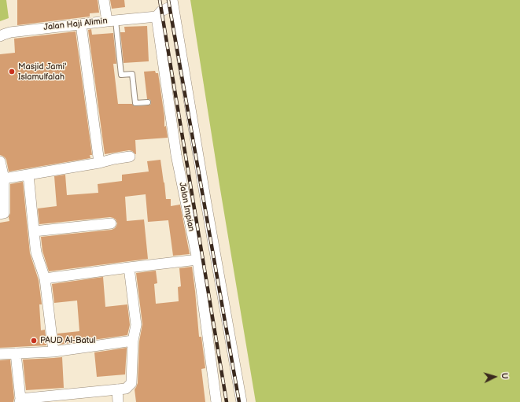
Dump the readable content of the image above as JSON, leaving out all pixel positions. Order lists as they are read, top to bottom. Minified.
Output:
{"streets":{"street":["Jalan Haji Alimin","Jalan Impian"]},"crossings":[["Jalan Haji Alimin","Jalan Impian"]],"places":["Masjid Jami' Islamulfalah","PAUD Al-Batul"],"north":"right"}
